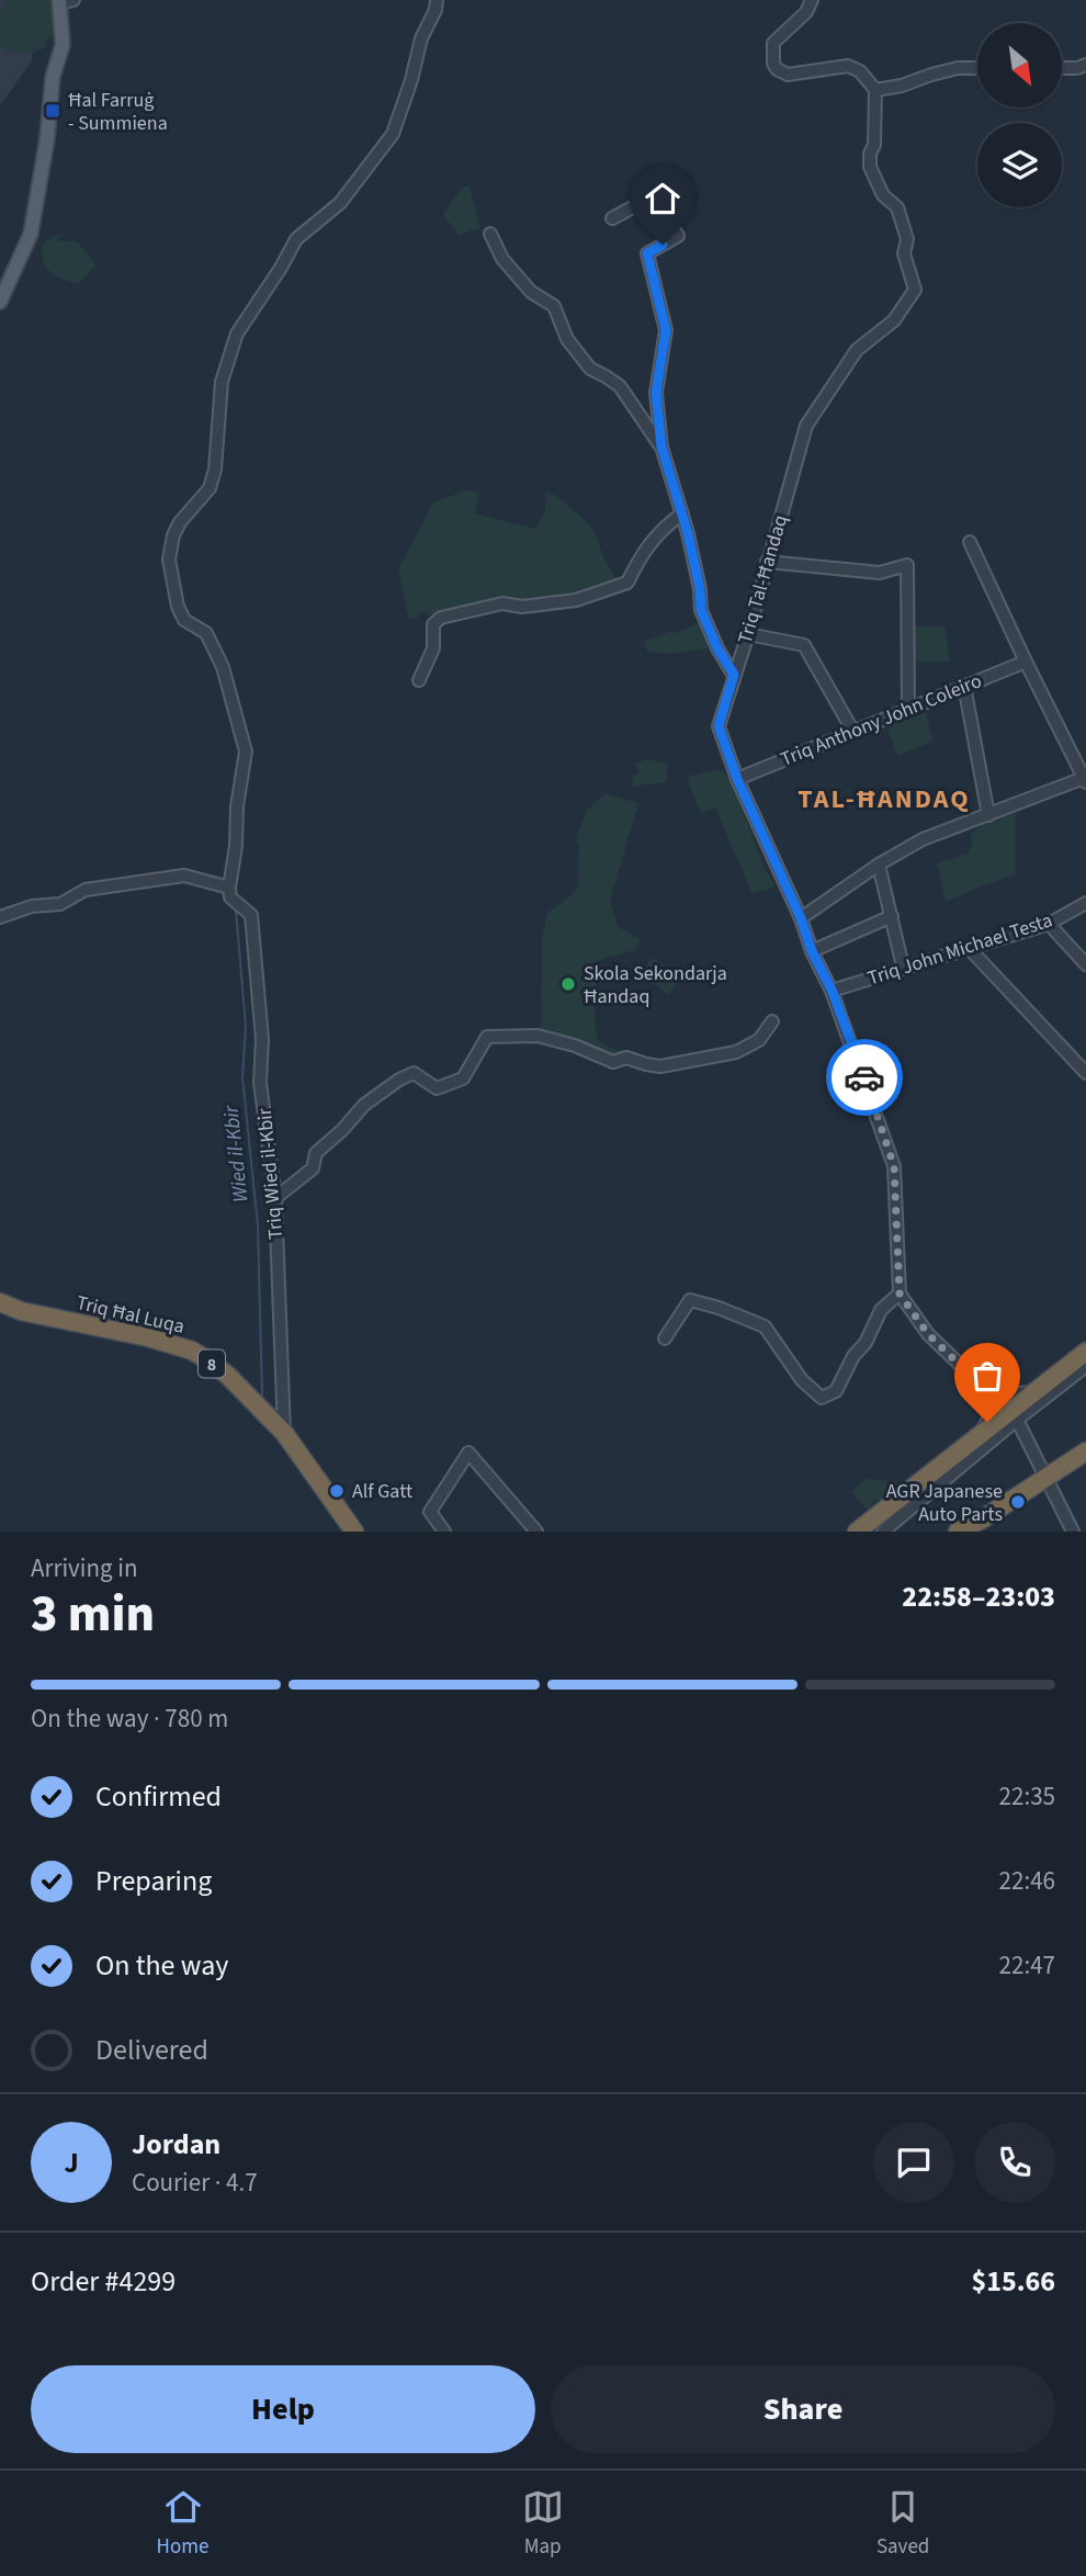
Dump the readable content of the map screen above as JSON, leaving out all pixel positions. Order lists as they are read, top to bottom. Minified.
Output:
{"streets":{"highway":["Triq Ħal Luqa","8"],"street":["Triq Tal-Ħandaq","Triq Anthony John Coleiro","Triq John Michael Testa","Triq Wied il-Kbir"]},"crossings":[["Triq Tal-Ħandaq","Triq Anthony John Coleiro"],["Triq Tal-Ħandaq","Triq John Michael Testa"],["Triq Wied il-Kbir","Triq Ħal Luqa"]],"districts":["TAL-ĦANDAQ"],"water":["Wied il-Kbir"],"places":{"transit":["Ħal Farruġ - Summiena"],"other":["Skola Sekondarja Ħandaq","Alf Gatt","AGR Japanese Auto Parts"]},"north":"bottom right","page":{"heading":["3 min","Arriving in","22:58–23:03"],"panel":["Jordan","Courier · 4.7","Order #4299","$15.66"],"bar":"On the way · 780 m","list":[["Confirmed","22:35"],["Preparing","22:46"],["On the way","22:47"],"Delivered"],"round":"J","buttons":["Help","Share"],"tabs":["Home","Map","Saved"]}}
